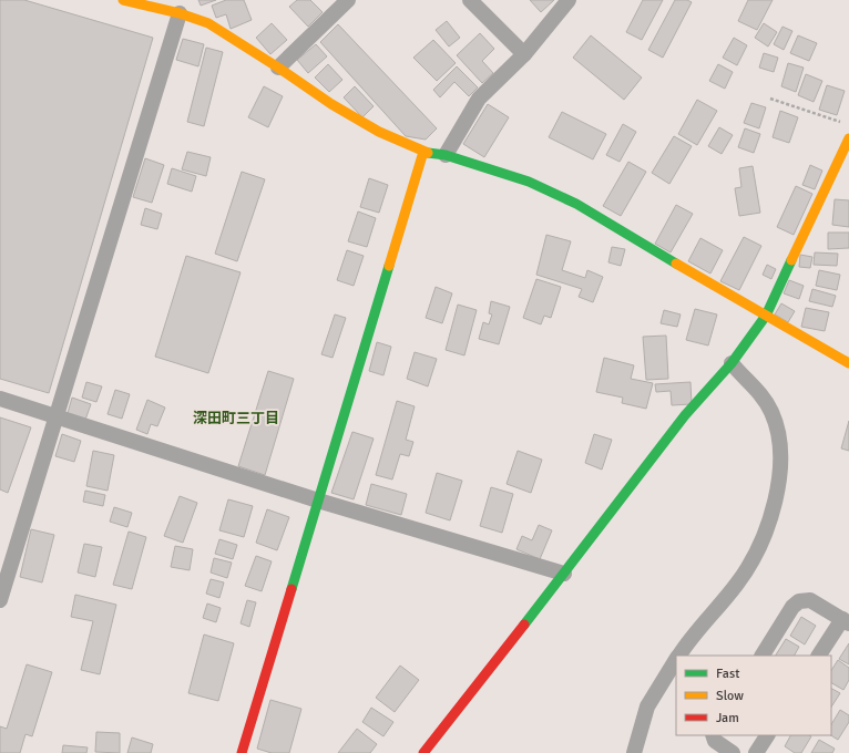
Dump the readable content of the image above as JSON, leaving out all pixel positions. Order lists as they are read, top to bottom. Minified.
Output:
{"districts":["深田町三丁目"],"legend":["Fast","Slow","Jam"]}
